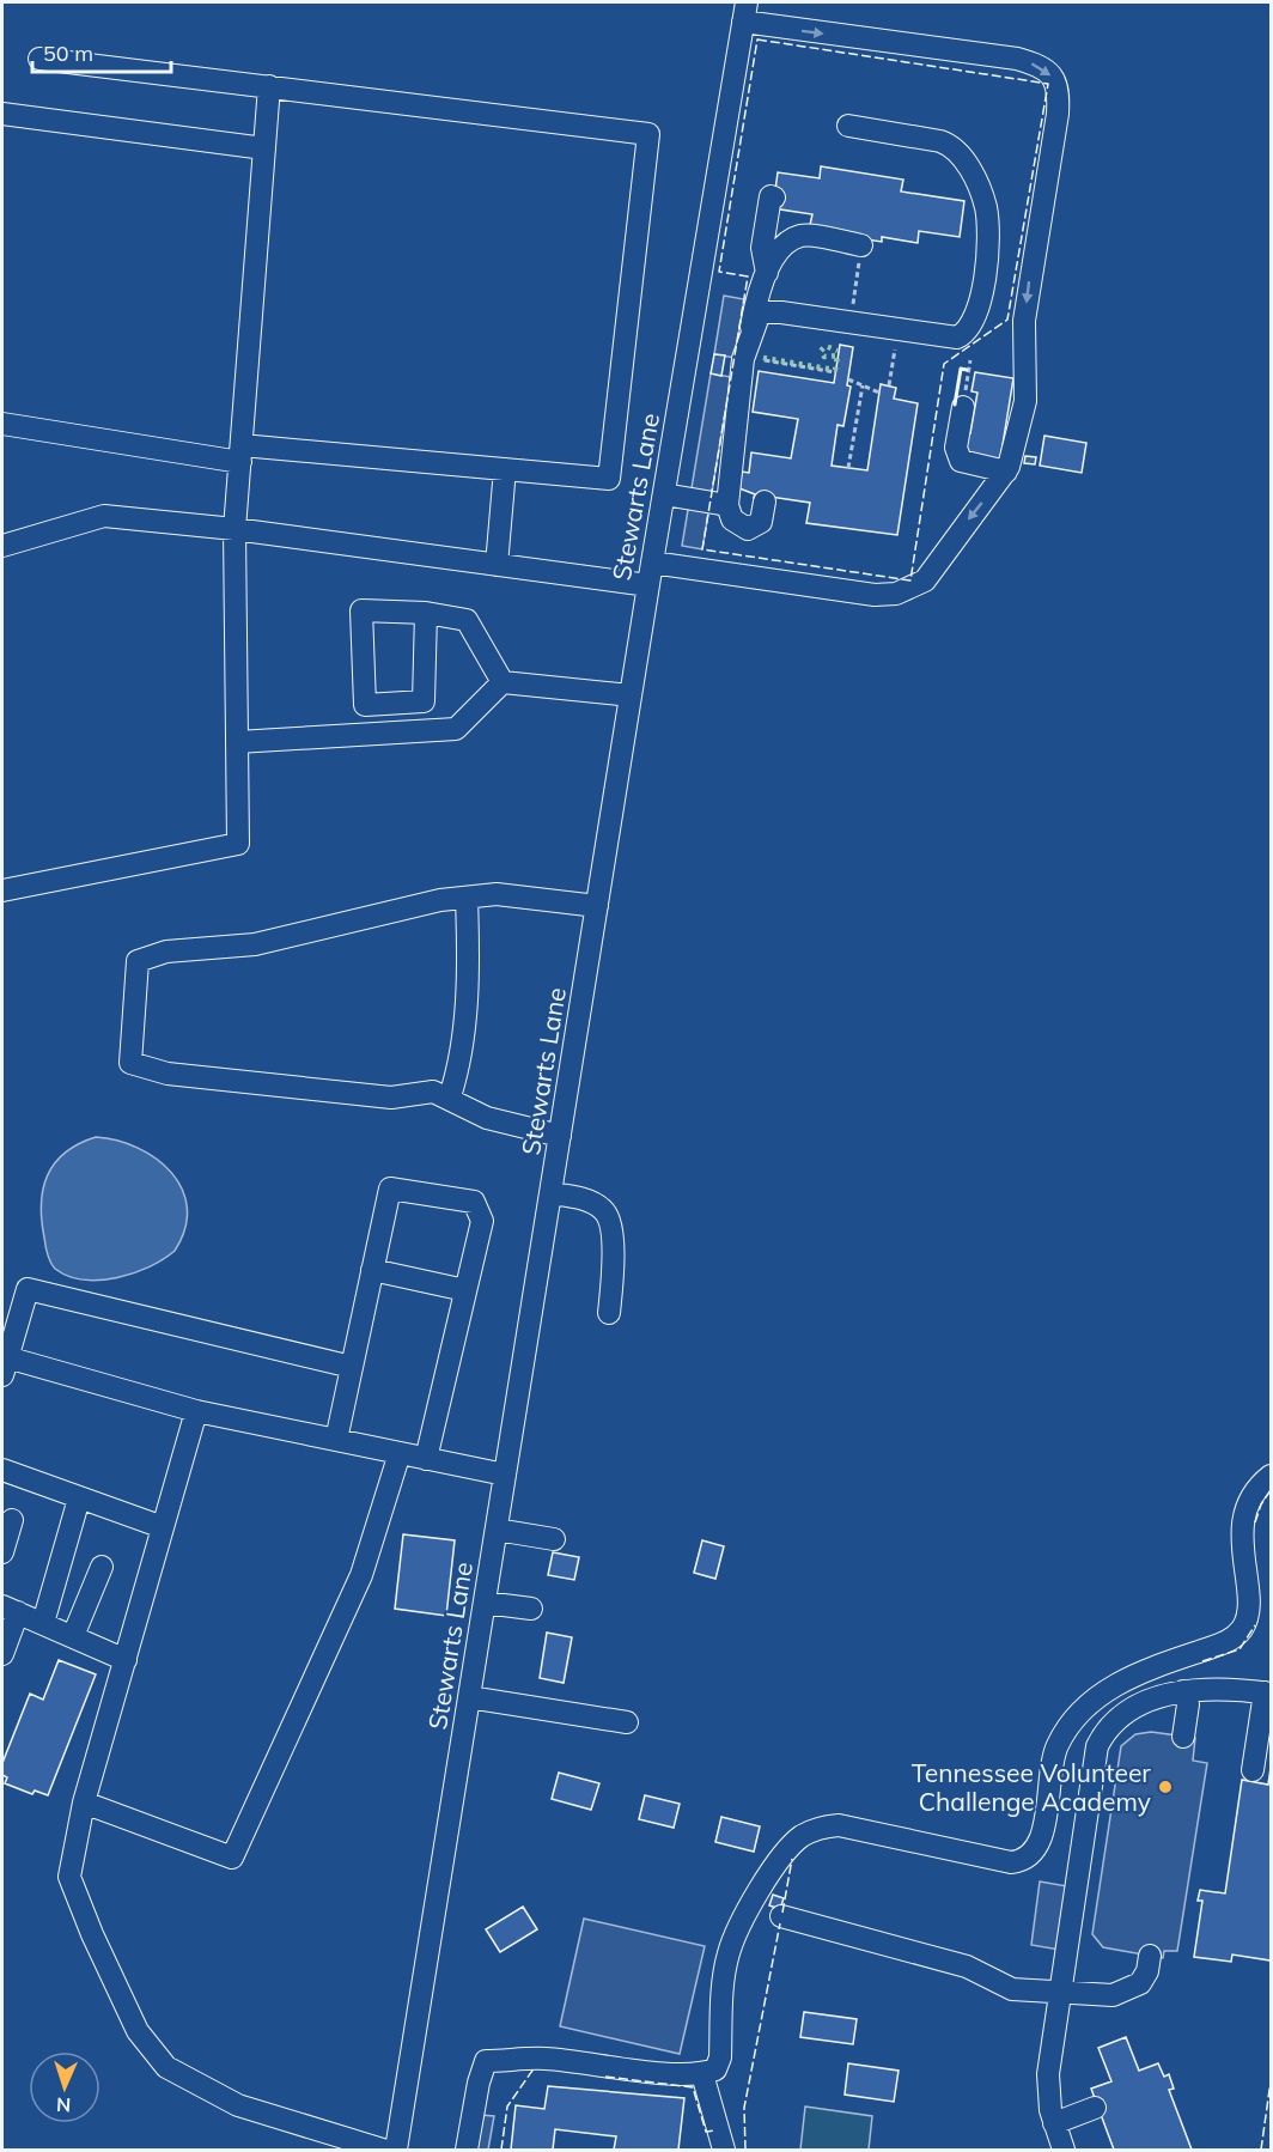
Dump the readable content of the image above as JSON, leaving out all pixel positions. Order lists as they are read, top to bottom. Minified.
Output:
{"streets":{"street":["Stewarts Lane"]},"places":["Tennessee Volunteer Challenge Academy"],"scale_bar":"50 m","north":"bottom"}
